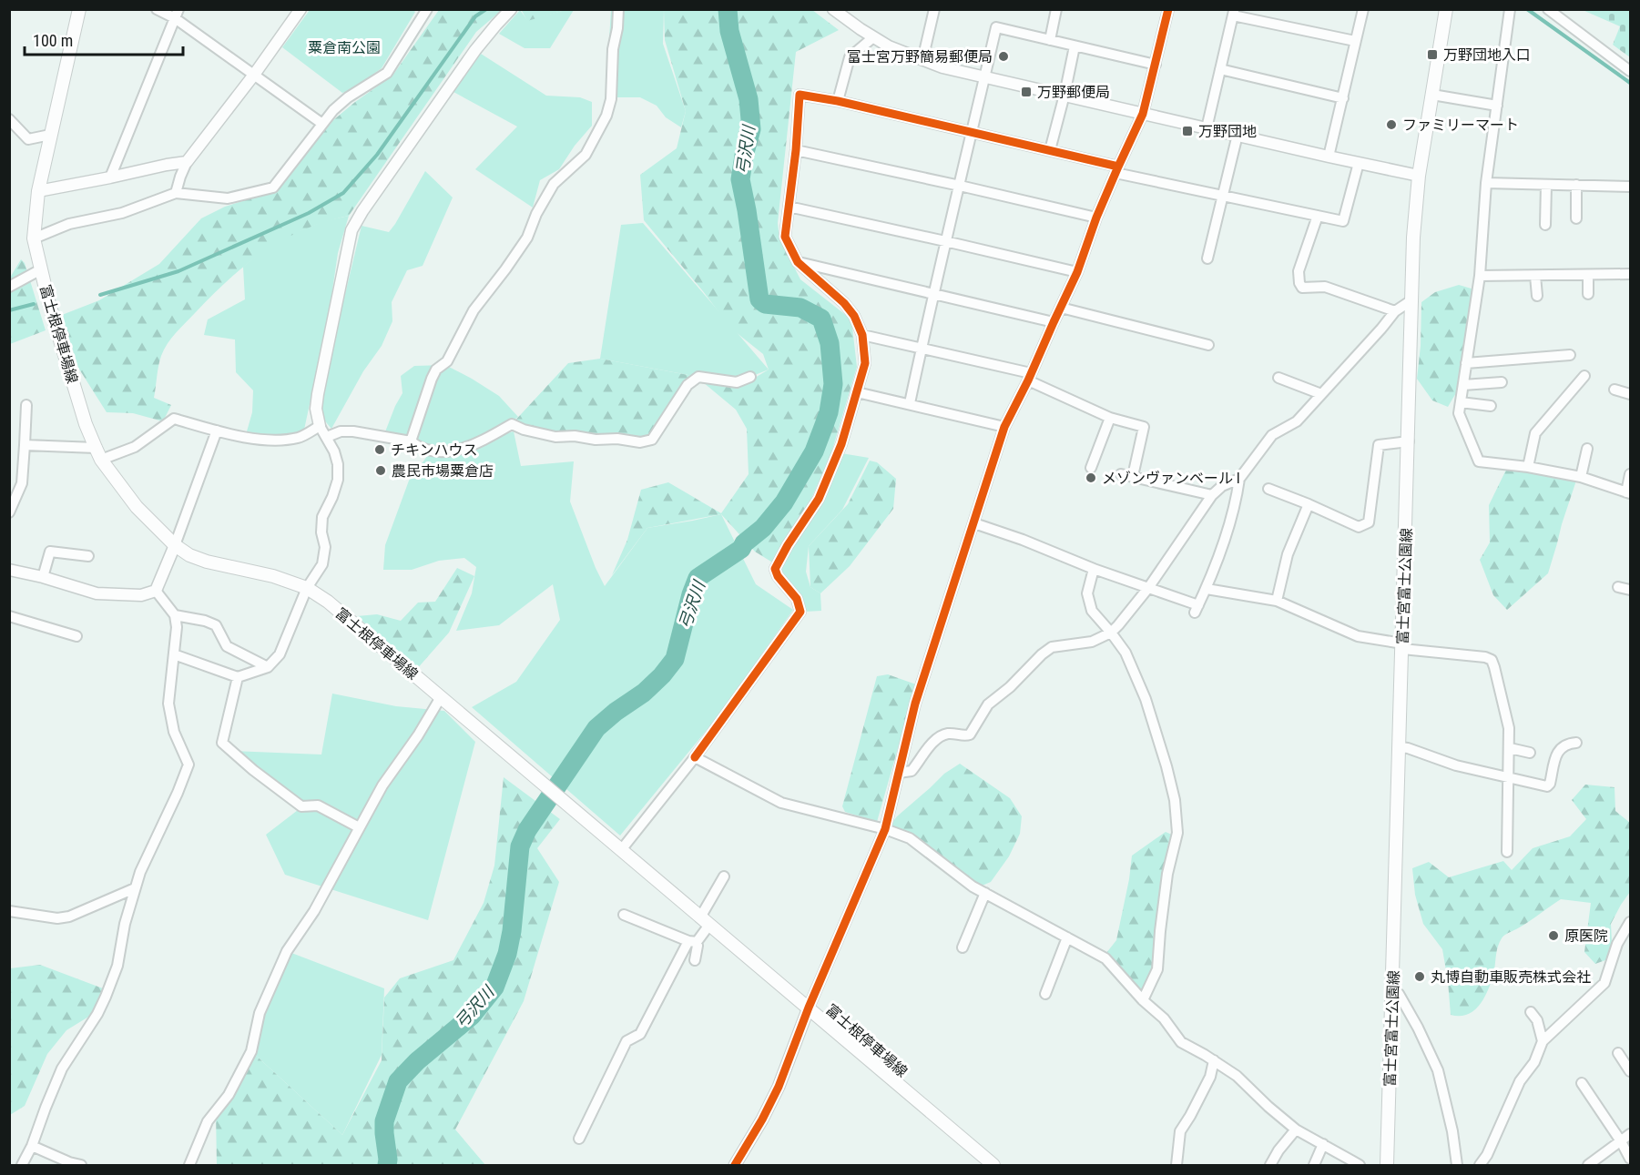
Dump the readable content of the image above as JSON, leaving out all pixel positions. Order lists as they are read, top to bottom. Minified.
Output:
{"streets":{"main road":["富士根停車場線","富士宮富士公園線"]},"water":["弓沢川"],"parks":["粟倉南公園"],"places":{"transit":["万野団地入口","万野郵便局","万野団地"],"other":["富士宮万野簡易郵便局","ファミリーマート","チキンハウス","農民市場粟倉店","メゾンヴァンベール I","原医院","丸博自動車販売株式会社"]},"scale_bar":"100 m"}
